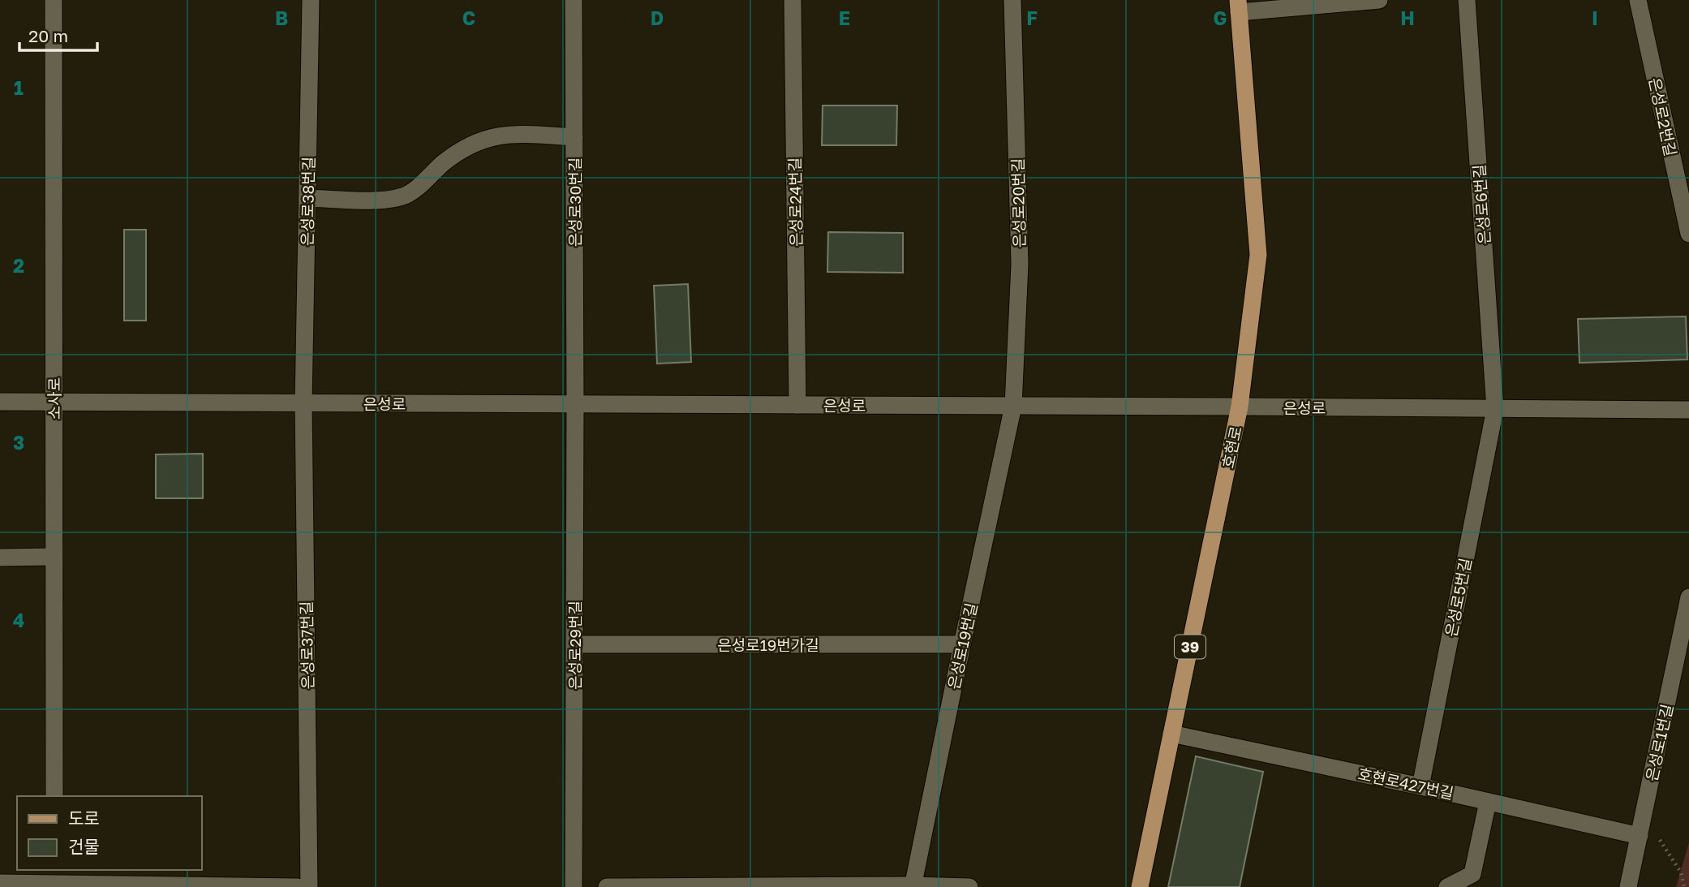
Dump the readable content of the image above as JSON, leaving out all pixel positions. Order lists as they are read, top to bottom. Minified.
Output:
{"streets":{"main road":["호현로","39"],"street":["은성로2번길","은성로38번길","은성로30번길","은성로24번길","은성로20번길","은성로6번길","소사로","은성로","은성로5번길","은성로19번가길","은성로37번길","은성로29번길","은성로19번길","은성로1번길","호현로427번길"]},"crossings":[["은성로38번길","은성로"],["은성로38번길","은성로37번길"],["은성로30번길","은성로"],["은성로30번길","은성로29번길"],["은성로24번길","은성로"],["은성로20번길","은성로"],["은성로20번길","은성로19번길"],["은성로6번길","은성로"],["은성로6번길","은성로5번길"],["소사로","은성로"],["은성로","호현로"],["은성로","은성로5번길"],["은성로","은성로37번길"],["은성로","은성로29번길"],["은성로","은성로19번길"],["호현로","호현로427번길"],["은성로5번길","호현로427번길"],["은성로19번가길","은성로29번길"],["은성로19번가길","은성로19번길"],["은성로1번길","호현로427번길"]],"legend":["도로","건물"],"scale_bar":"20 m","grid":{"columns":["B","C","D","E","F","G","H","I"],"rows":["1","2","3","4"]}}
